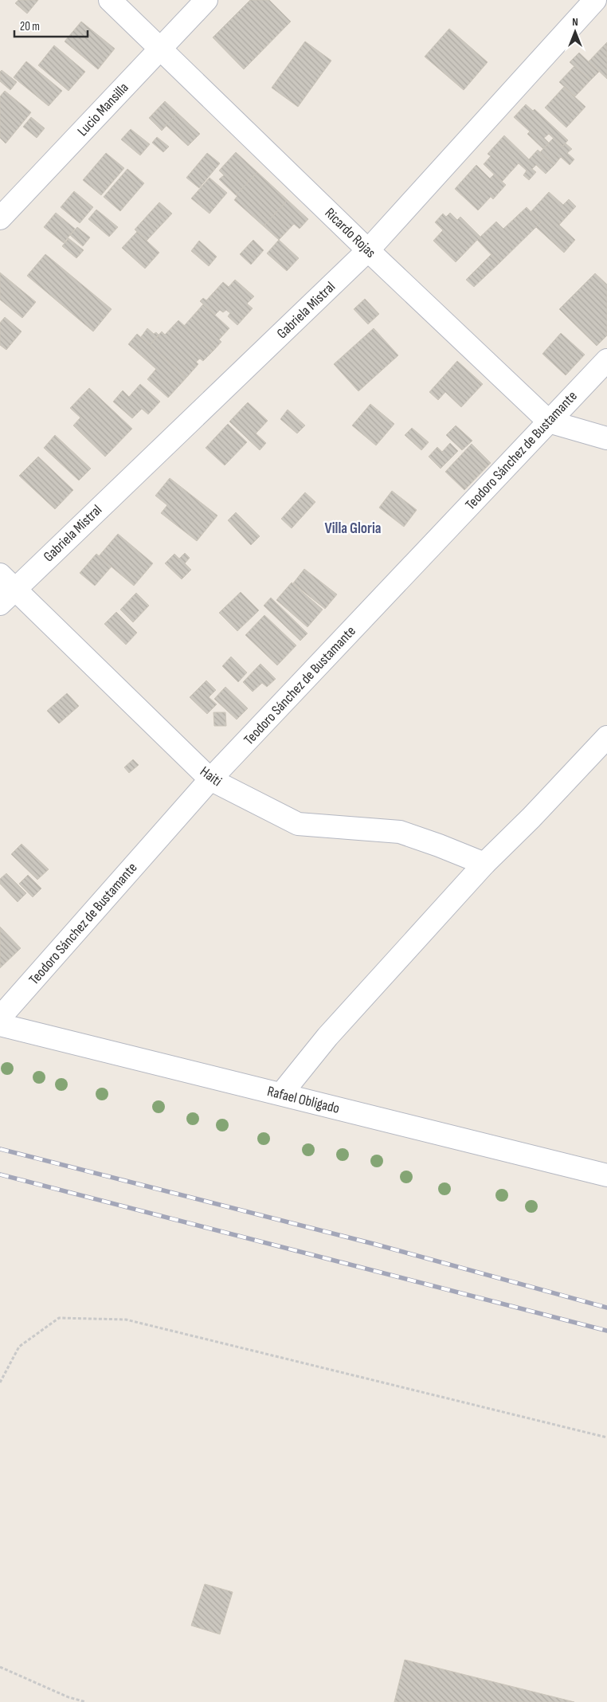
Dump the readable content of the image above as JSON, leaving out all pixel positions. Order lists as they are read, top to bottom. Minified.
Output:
{"streets":{"street":["Lucio Mansilla","Ricardo Rojas","Gabriela Mistral","Teodoro Sánchez de Bustamante","Haiti","Rafael Obligado"]},"crossings":[["Lucio Mansilla","Ricardo Rojas"],["Ricardo Rojas","Gabriela Mistral"],["Ricardo Rojas","Teodoro Sánchez de Bustamante"],["Gabriela Mistral","Haiti"],["Teodoro Sánchez de Bustamante","Haiti"]],"districts":["Villa Gloria"],"scale_bar":"20 m","north":"top"}
